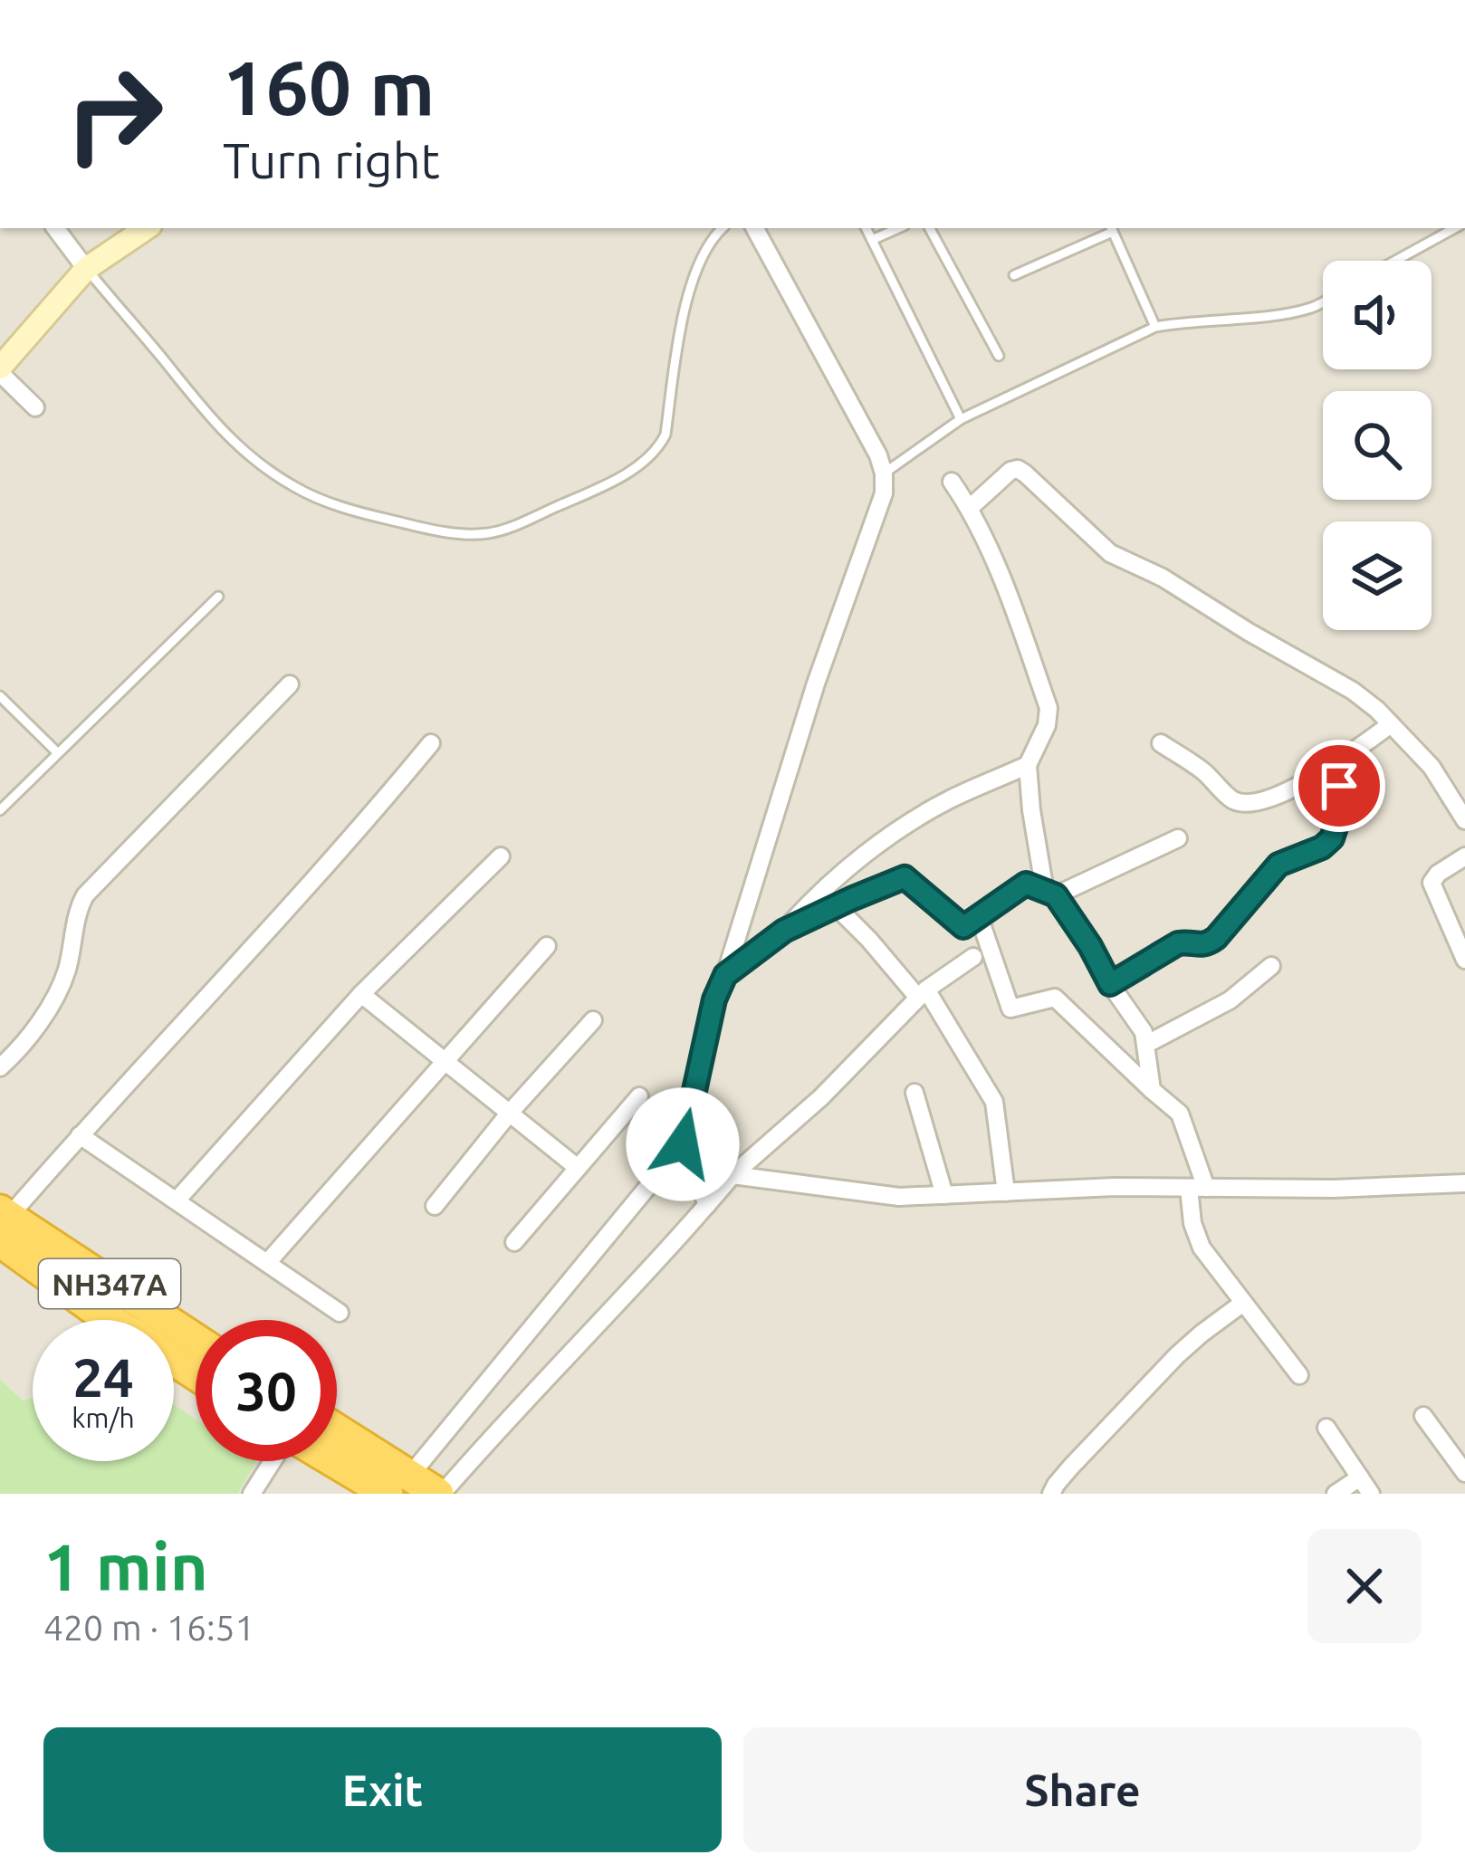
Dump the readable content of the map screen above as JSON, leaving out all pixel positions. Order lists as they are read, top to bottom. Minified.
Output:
{"streets":{"highway":["NH347A"]},"page":{"turn":["160 m","Turn right"],"speed":"24 km/h","limit":"30","heading":["1 min","420 m · 16:51"],"buttons":["Exit","Share"]}}
